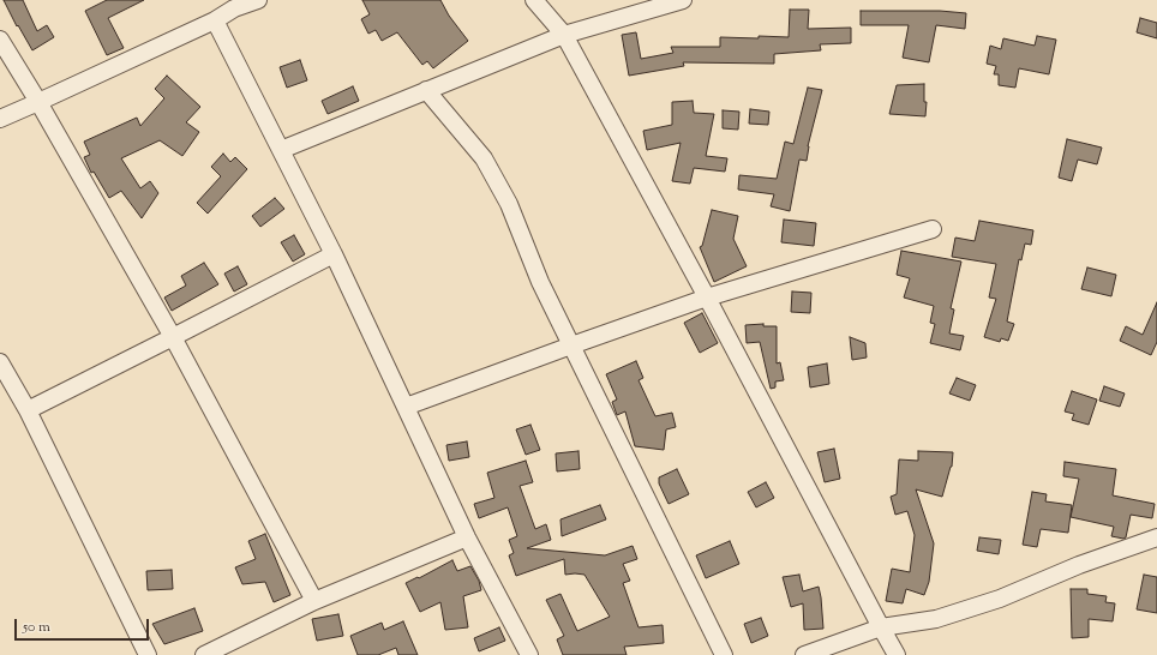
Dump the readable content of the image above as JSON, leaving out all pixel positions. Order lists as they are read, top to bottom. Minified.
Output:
{"scale_bar":"50 m"}
